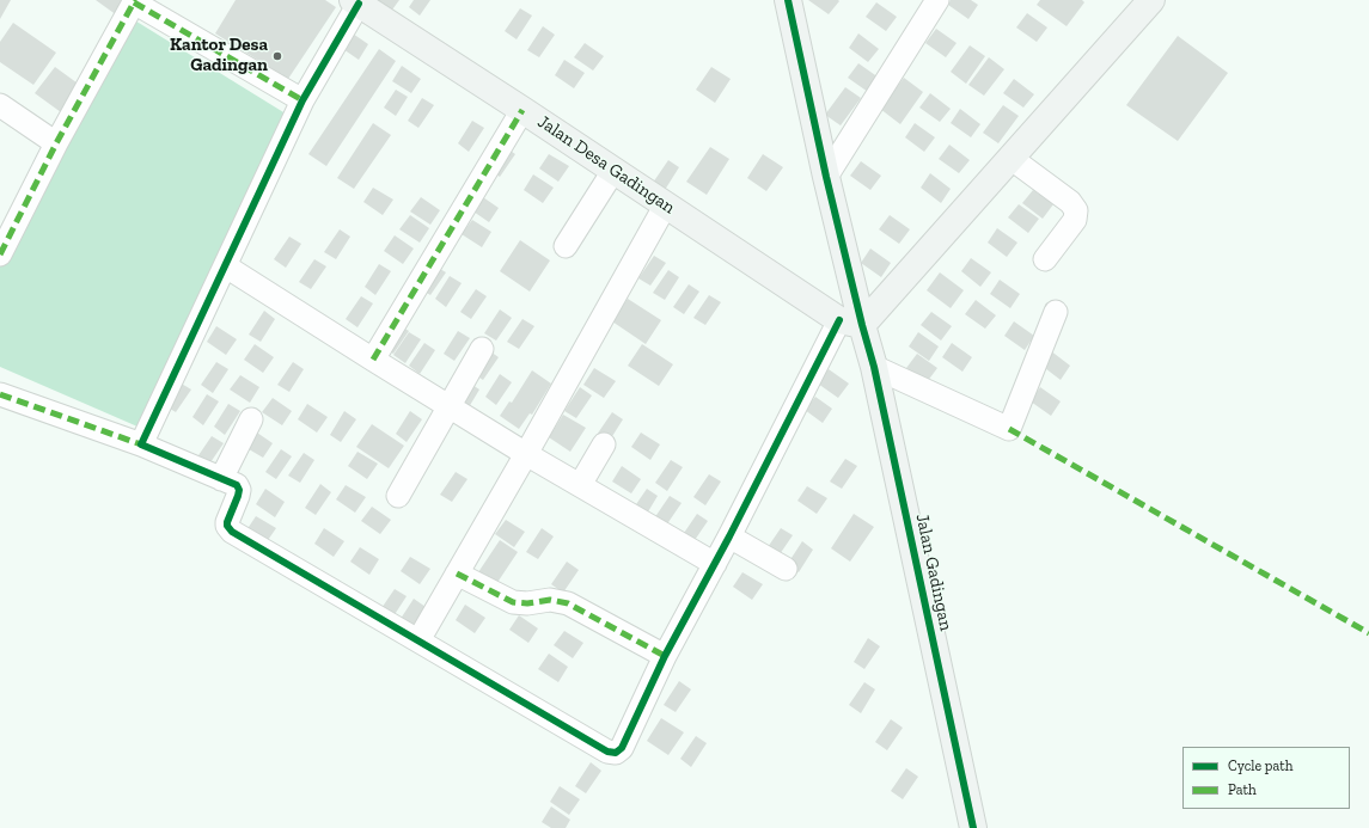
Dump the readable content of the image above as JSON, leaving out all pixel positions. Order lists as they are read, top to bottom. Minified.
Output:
{"streets":{"street":["Jalan Desa Gadingan","Jalan Gadingan"]},"crossings":[["Jalan Desa Gadingan","Jalan Gadingan"]],"places":["Kantor Desa Gadingan"],"legend":["Cycle path","Path"]}
